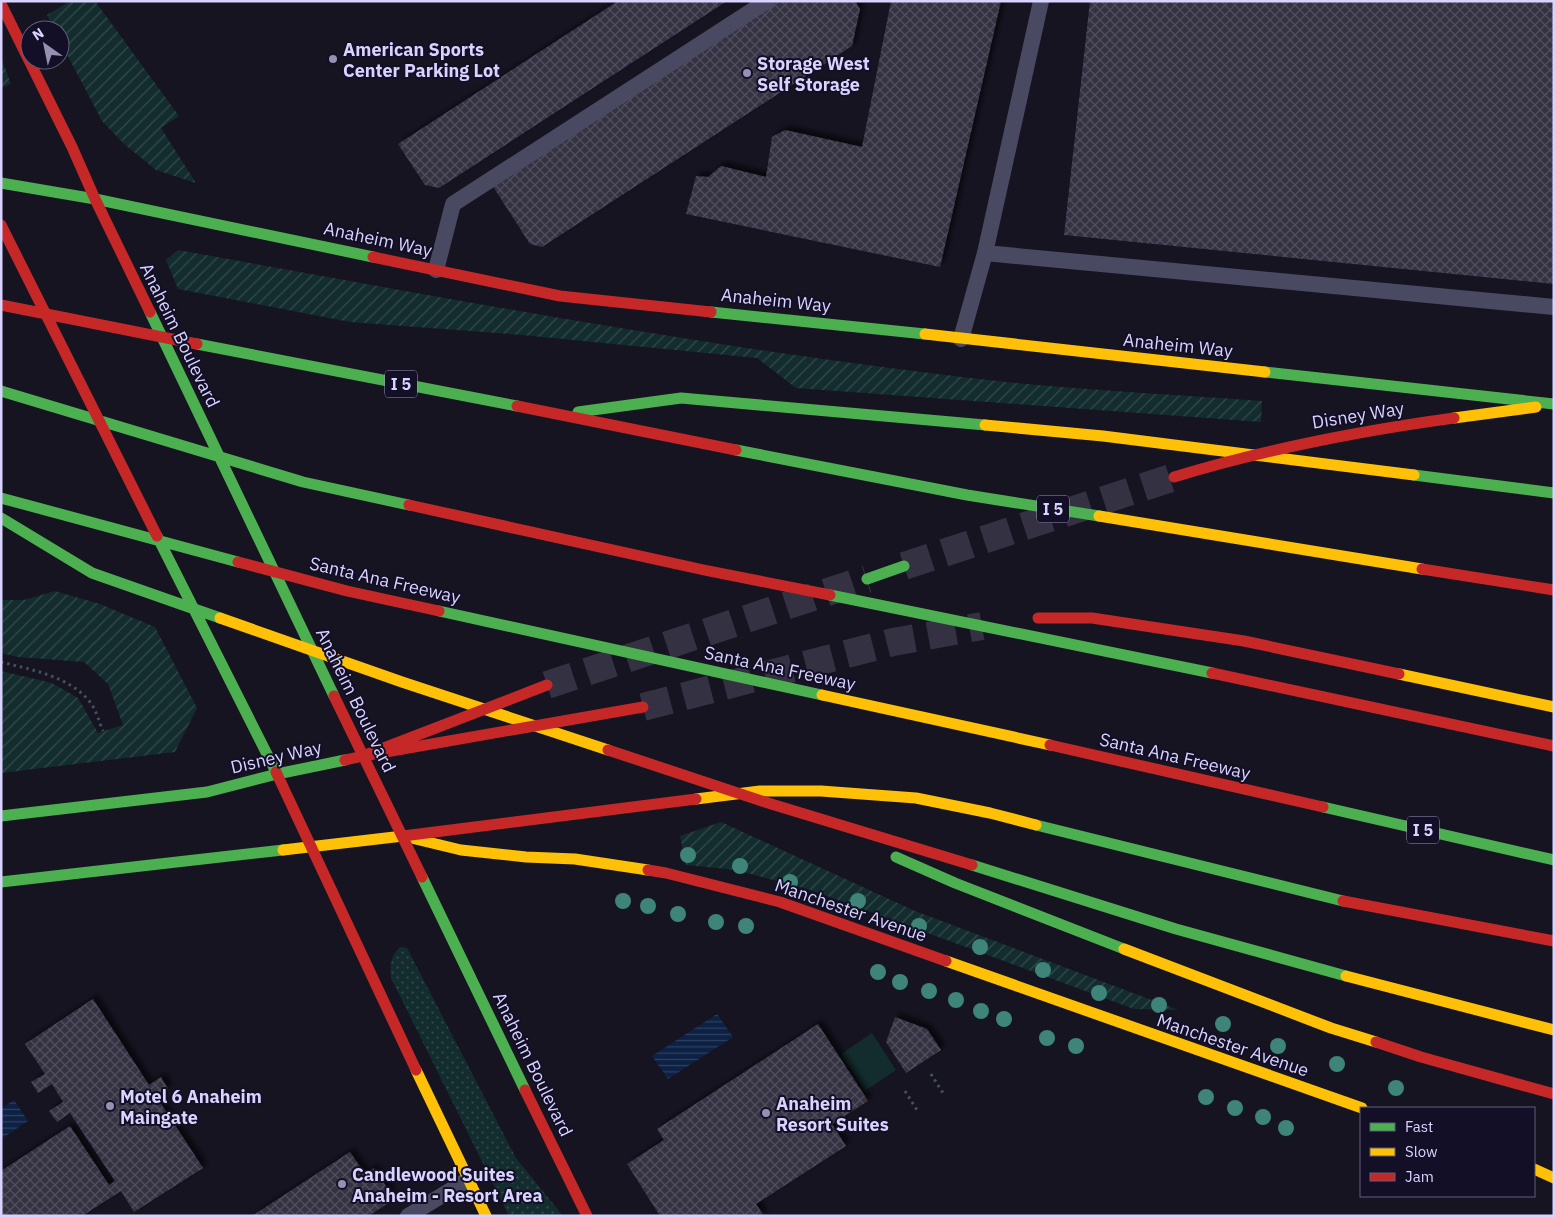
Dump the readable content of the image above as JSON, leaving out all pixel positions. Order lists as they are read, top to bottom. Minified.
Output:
{"streets":{"main road":["Anaheim Way","Anaheim Boulevard","I 5","Disney Way","Santa Ana Freeway","Manchester Avenue"]},"crossings":[["Anaheim Way","Anaheim Boulevard"],["Anaheim Way","Disney Way"],["Anaheim Boulevard","Disney Way"],["Anaheim Boulevard","Manchester Avenue"]],"places":["American Sports Center Parking Lot","Storage West Self Storage","Motel 6 Anaheim Maingate","Anaheim Resort Suites","Candlewood Suites Anaheim - Resort Area"],"legend":["Fast","Slow","Jam"],"north":"top left"}
